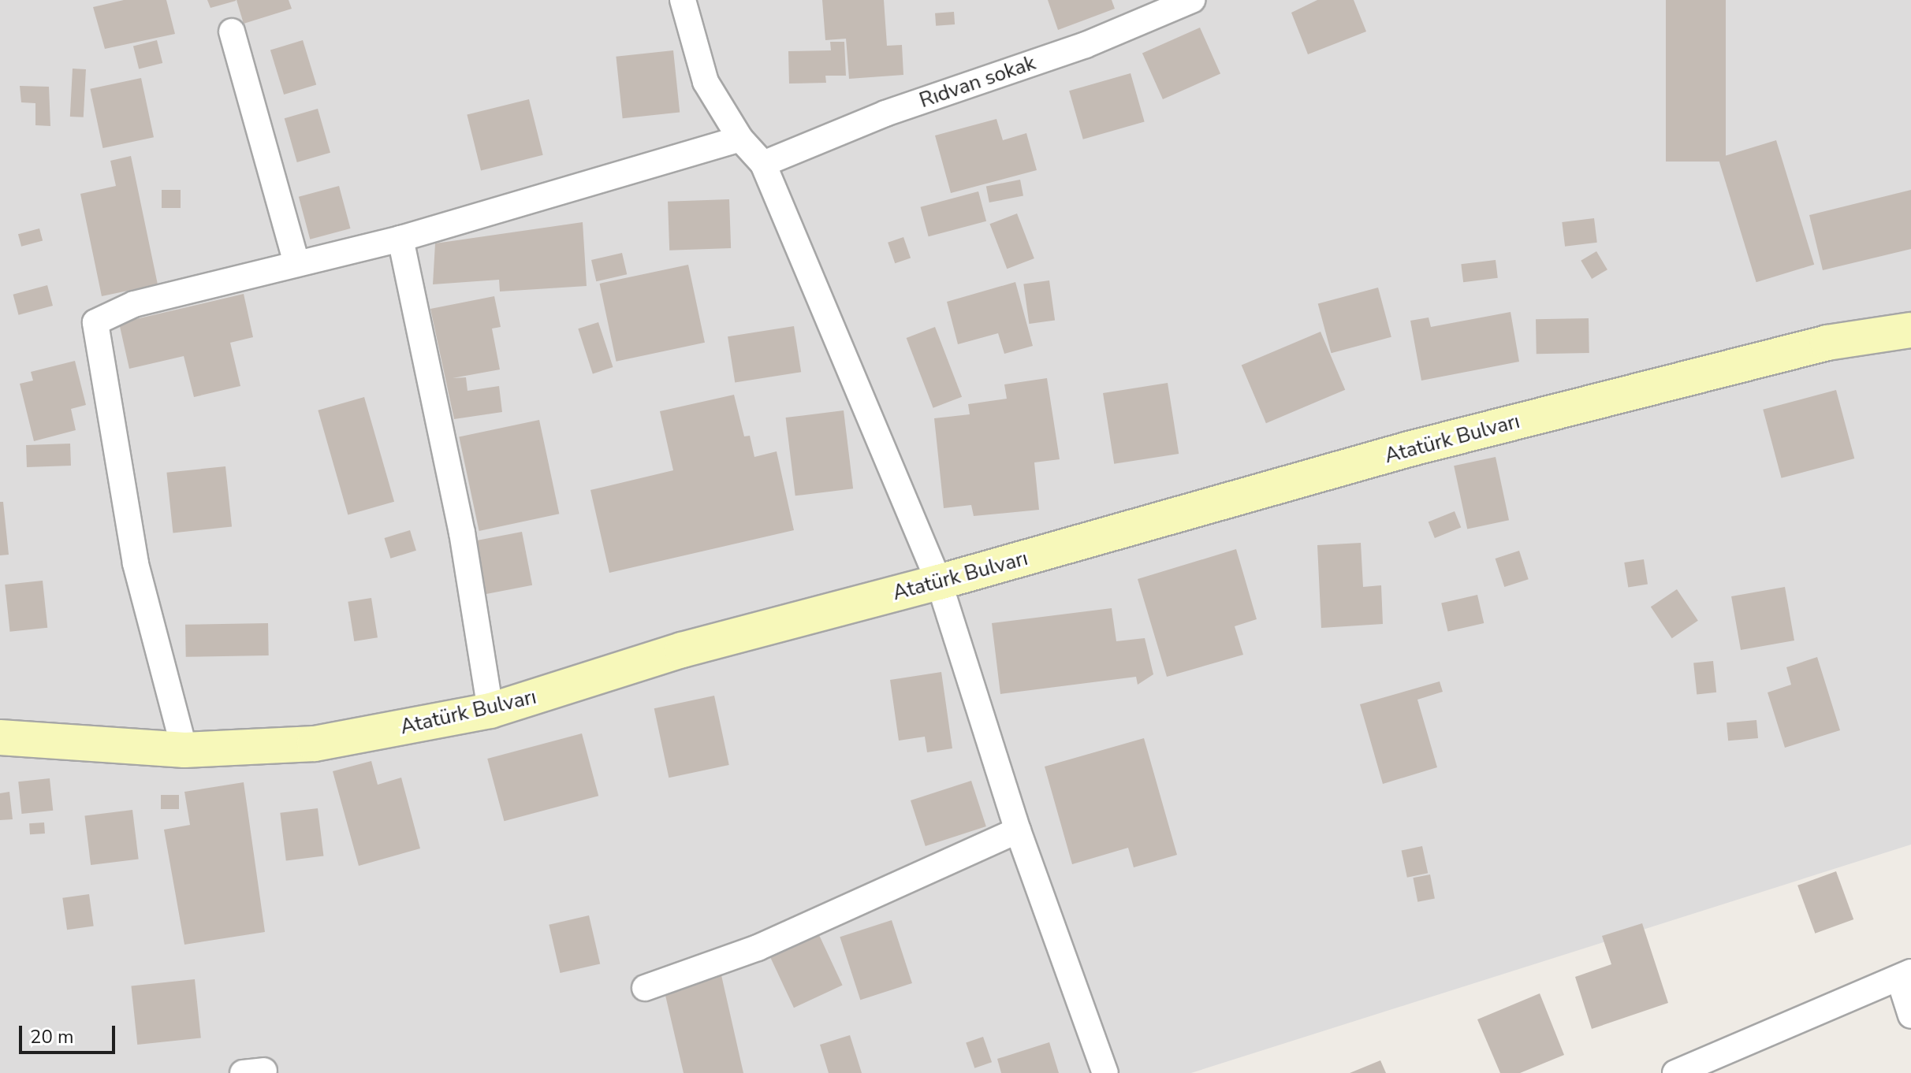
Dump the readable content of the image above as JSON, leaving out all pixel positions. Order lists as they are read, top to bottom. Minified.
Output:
{"streets":{"main road":["Atatürk Bulvarı"],"street":["Rıdvan sokak"]},"scale_bar":"20 m"}
